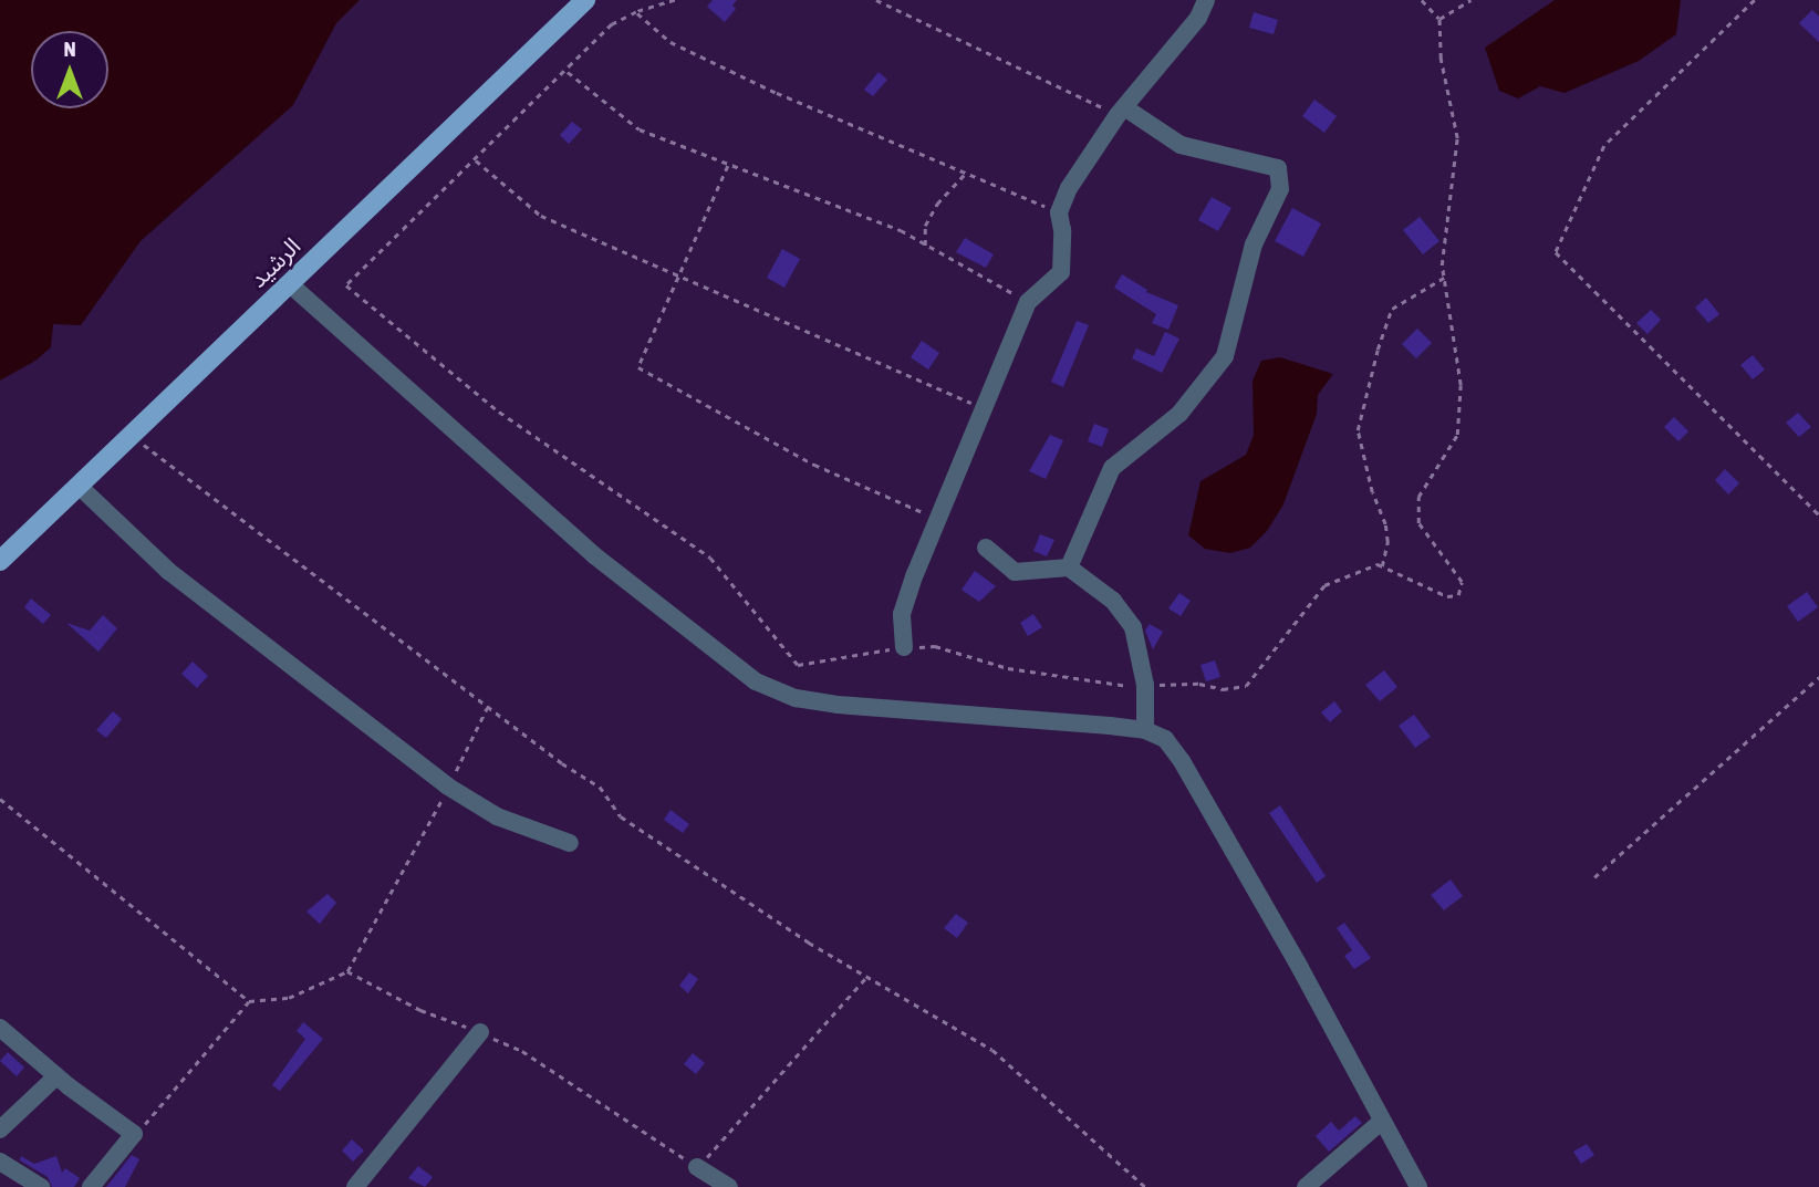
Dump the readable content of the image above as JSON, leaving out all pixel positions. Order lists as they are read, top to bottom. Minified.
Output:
{"streets":{"main road":["الرشيد"]},"north":"top"}
